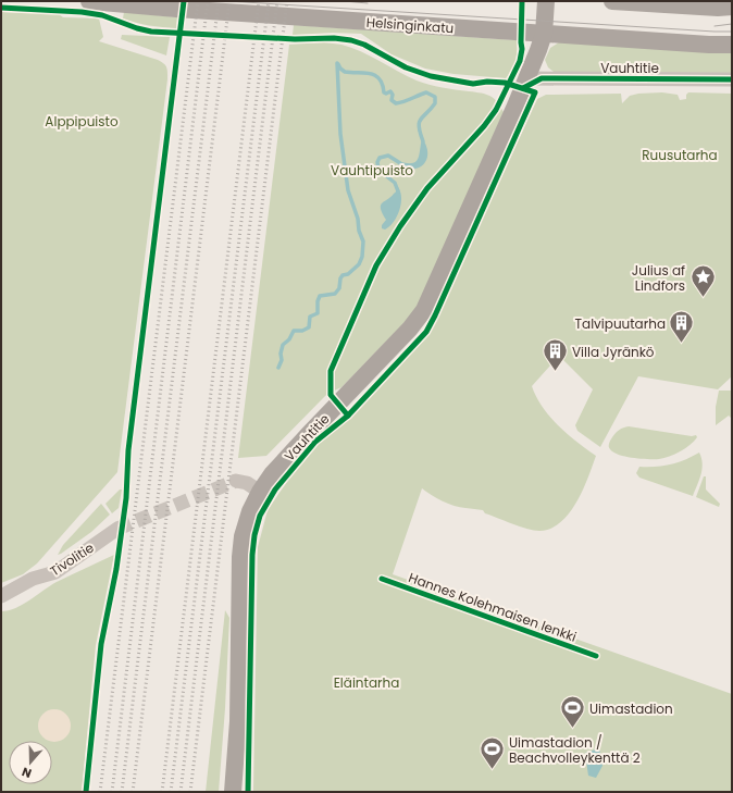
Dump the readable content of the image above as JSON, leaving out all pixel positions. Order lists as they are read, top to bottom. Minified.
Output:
{"streets":{"main road":["Helsinginkatu","Vauhtitie"],"street":["Tivolitie"],"cycle path":["Hannes Kolehmaisen lenkki"]},"crossings":[["Helsinginkatu","Vauhtitie"]],"parks":["Alppipuisto","Ruusutarha","Vauhtipuisto","Eläintarha"],"places":{"place":["Julius af Lindfors"],"building":["Talvipuutarha","Villa Jyränkö"],"sports":["Uimastadion","Uimastadion / Beachvolleykenttä 2"]},"north":"bottom"}
